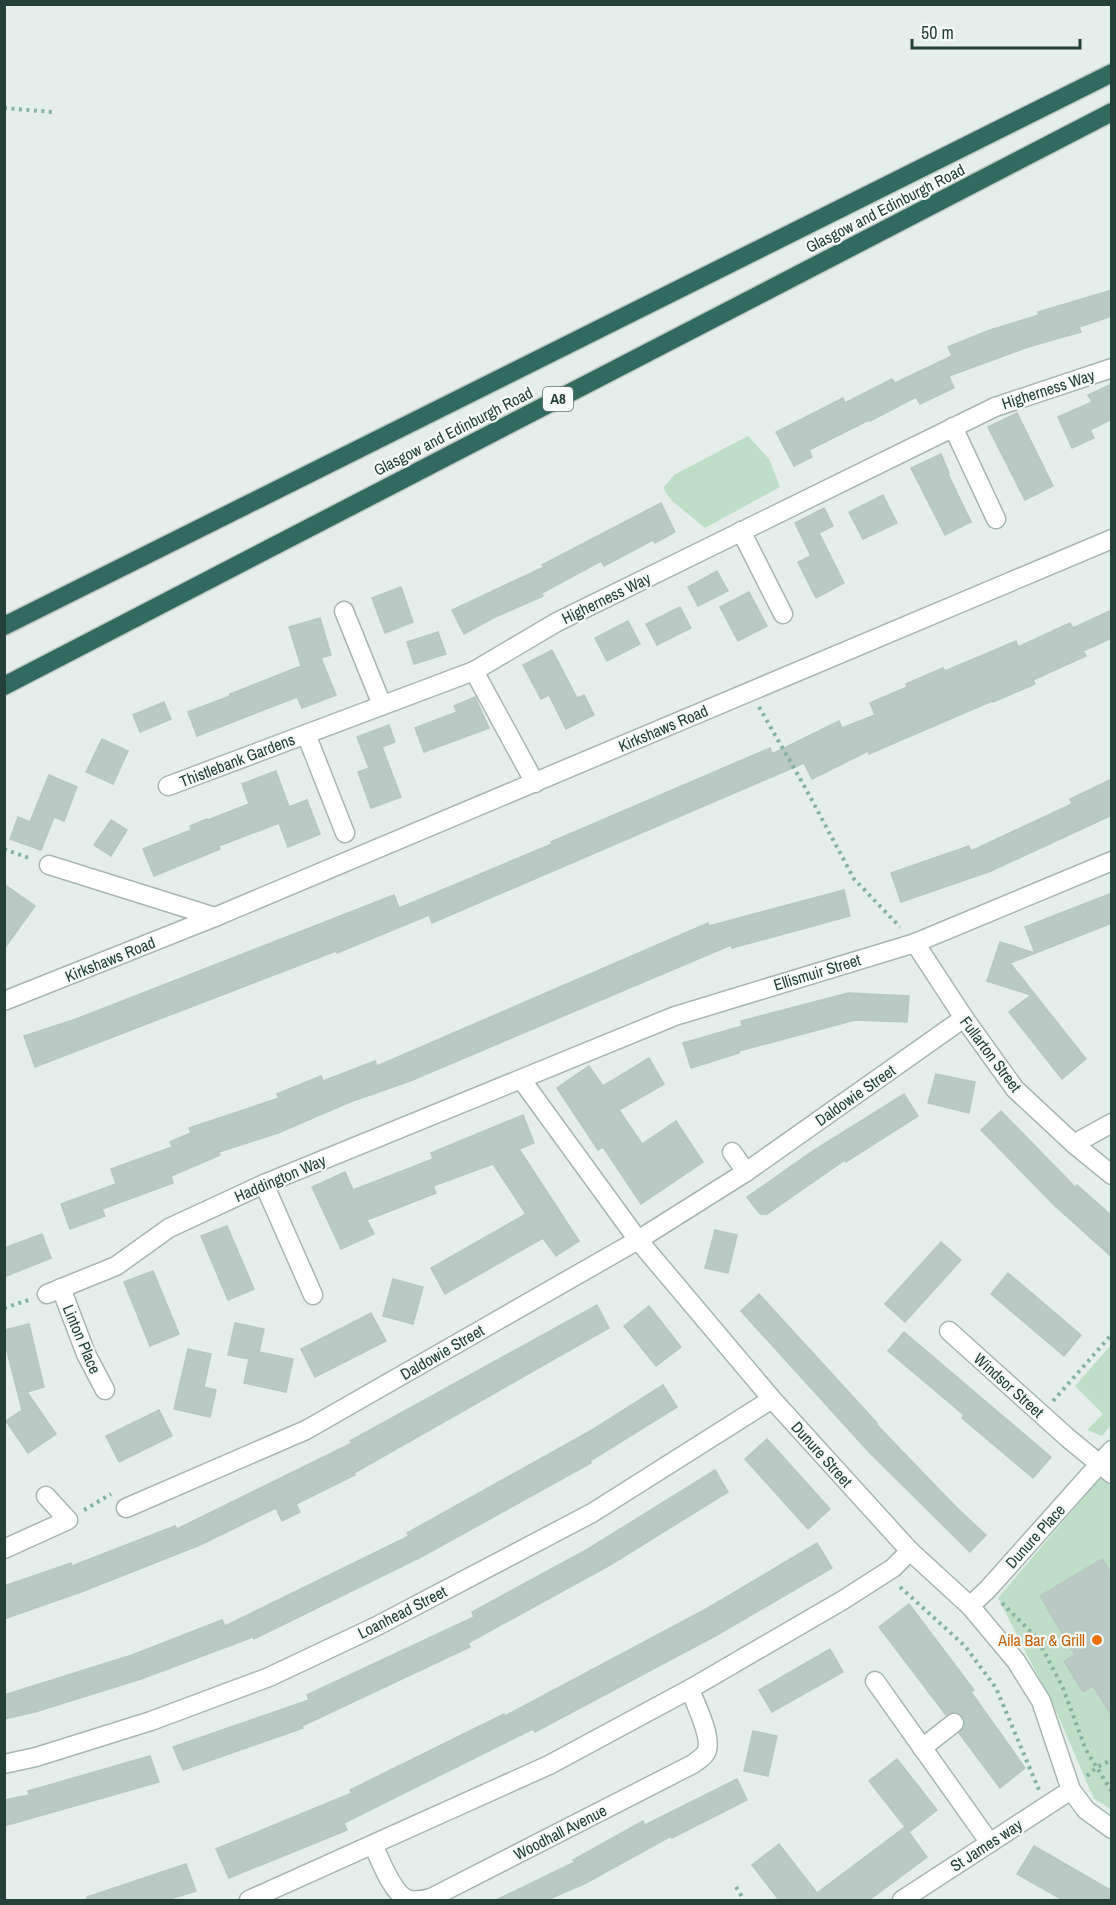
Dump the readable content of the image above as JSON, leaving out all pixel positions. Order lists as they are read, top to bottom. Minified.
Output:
{"streets":{"highway":["Glasgow and Edinburgh Road","A8"],"street":["Higherness Way","Kirkshaws Road","Thistlebank Gardens","Ellismuir Street","Fullarton Street","Daldowie Street","Haddington Way","Linton Place","Windsor Street","Dunure Street","Dunure Place","Loanhead Street","Woodhall Avenue","St James way"]},"crossings":[["Higherness Way","Thistlebank Gardens"],["Ellismuir Street","Fullarton Street"],["Ellismuir Street","Haddington Way"],["Ellismuir Street","Dunure Street"],["Fullarton Street","Daldowie Street"],["Daldowie Street","Dunure Street"],["Haddington Way","Linton Place"],["Haddington Way","Dunure Street"],["Windsor Street","Dunure Place"],["Dunure Street","Dunure Place"],["Dunure Street","Loanhead Street"],["Dunure Street","St James way"]],"places":["Aila Bar & Grill"],"scale_bar":"50 m"}
